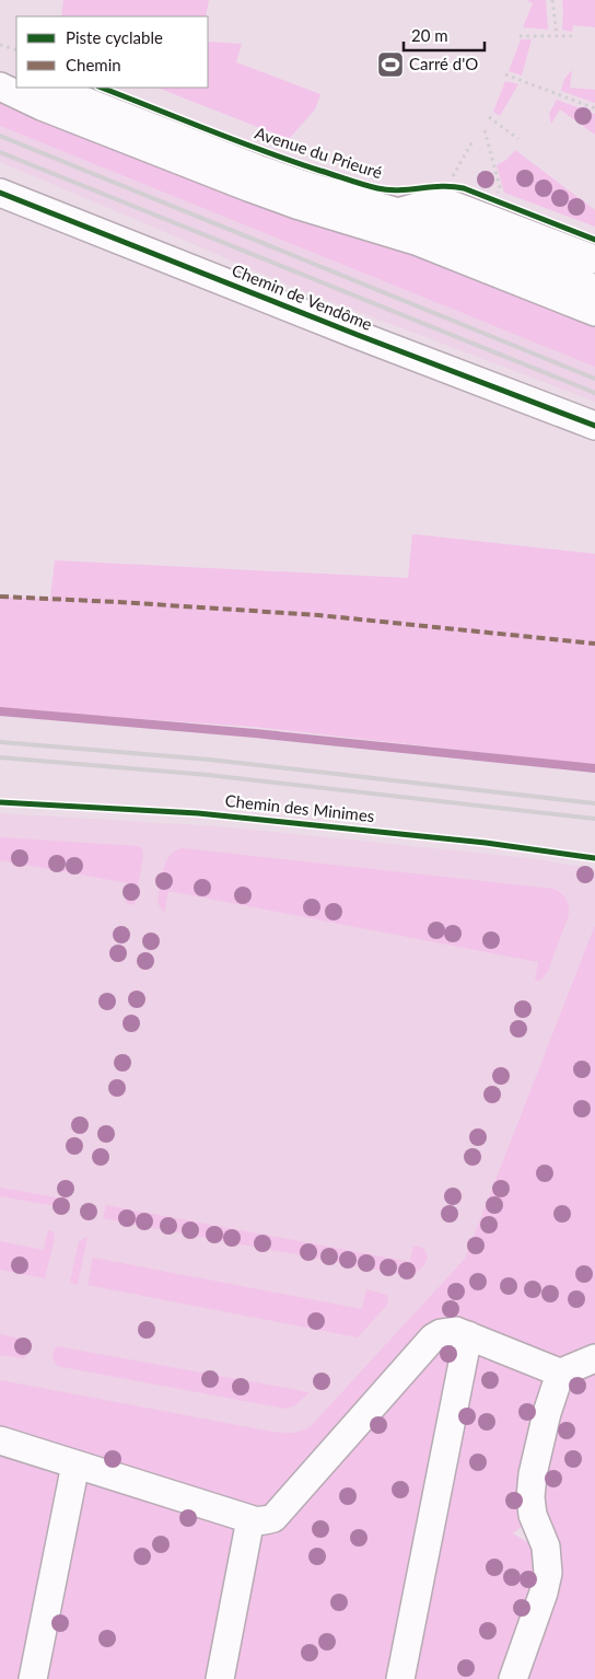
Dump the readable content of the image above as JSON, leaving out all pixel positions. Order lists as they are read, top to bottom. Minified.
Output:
{"streets":{"street":["Avenue du Prieuré","Chemin de Vendôme"],"cycle path":["Chemin des Minimes"]},"places":{"sports":["Carré d'O"]},"legend":["Piste cyclable","Chemin"],"scale_bar":"20 m"}
